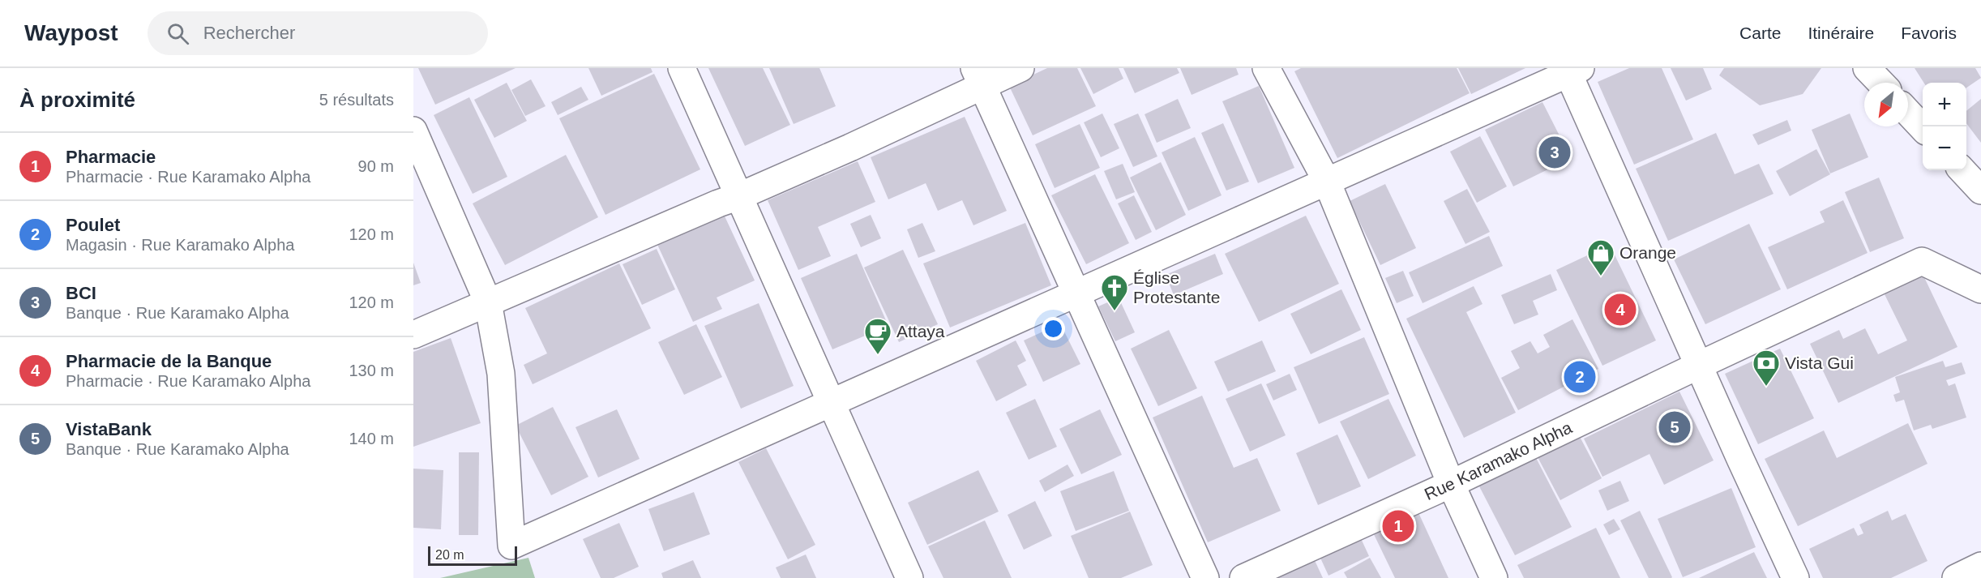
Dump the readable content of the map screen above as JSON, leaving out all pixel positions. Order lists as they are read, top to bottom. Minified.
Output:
{"streets":{"street":["Rue Karamako Alpha"]},"places":{"shop":["Orange"],"church":["Église Protestante"],"cafe":["Attaya"],"bank":["Vista Gui"]},"scale_bar":"20 m","north":"bottom left","page":{"header":"Waypost","search":"Rechercher","nav":["Carte","Itinéraire","Favoris"],"heading":["À proximité","5 résultats"],"map_buttons":["+","−"],"list":[{"mark":"1","name":"Pharmacie","note":"Pharmacie · Rue Karamako Alpha","value":"90 m"},{"mark":"2","name":"Poulet","note":"Magasin · Rue Karamako Alpha","value":"120 m"},{"mark":"3","name":"BCI","note":"Banque · Rue Karamako Alpha","value":"120 m"},{"mark":"4","name":"Pharmacie de la Banque","note":"Pharmacie · Rue Karamako Alpha","value":"130 m"},{"mark":"5","name":"VistaBank","note":"Banque · Rue Karamako Alpha","value":"140 m"}],"pins":["3","4","2","5","1"],"scale":"20 m"}}
